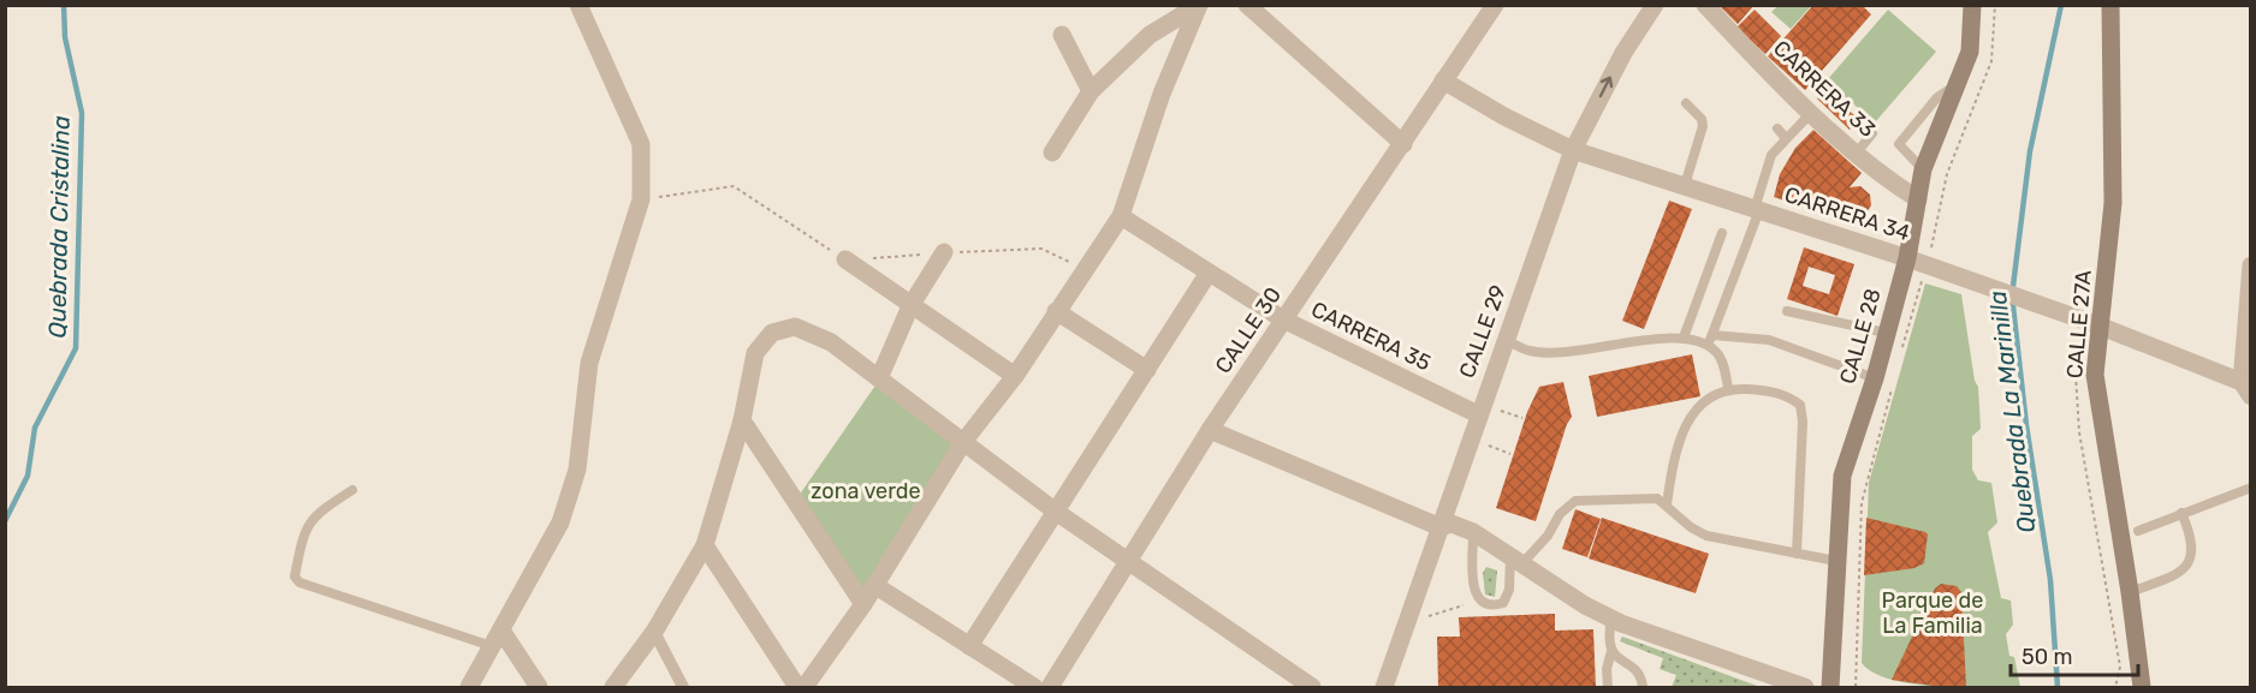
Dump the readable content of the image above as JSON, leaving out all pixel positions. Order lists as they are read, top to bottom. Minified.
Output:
{"streets":{"main road":["CALLE 27A","CALLE 28"],"street":["CARRERA 33","CARRERA 34","CALLE 30","CALLE 29","CARRERA 35"]},"crossings":[["CARRERA 33","CALLE 28"],["CARRERA 34","CALLE 27A"],["CARRERA 34","CALLE 30"],["CARRERA 34","CALLE 29"],["CARRERA 34","CALLE 28"],["CALLE 30","CARRERA 35"],["CALLE 29","CARRERA 35"]],"water":["Quebrada Cristalina","Quebrada La Marinilla"],"parks":["zona verde","Parque de La Familia"],"scale_bar":"50 m"}
